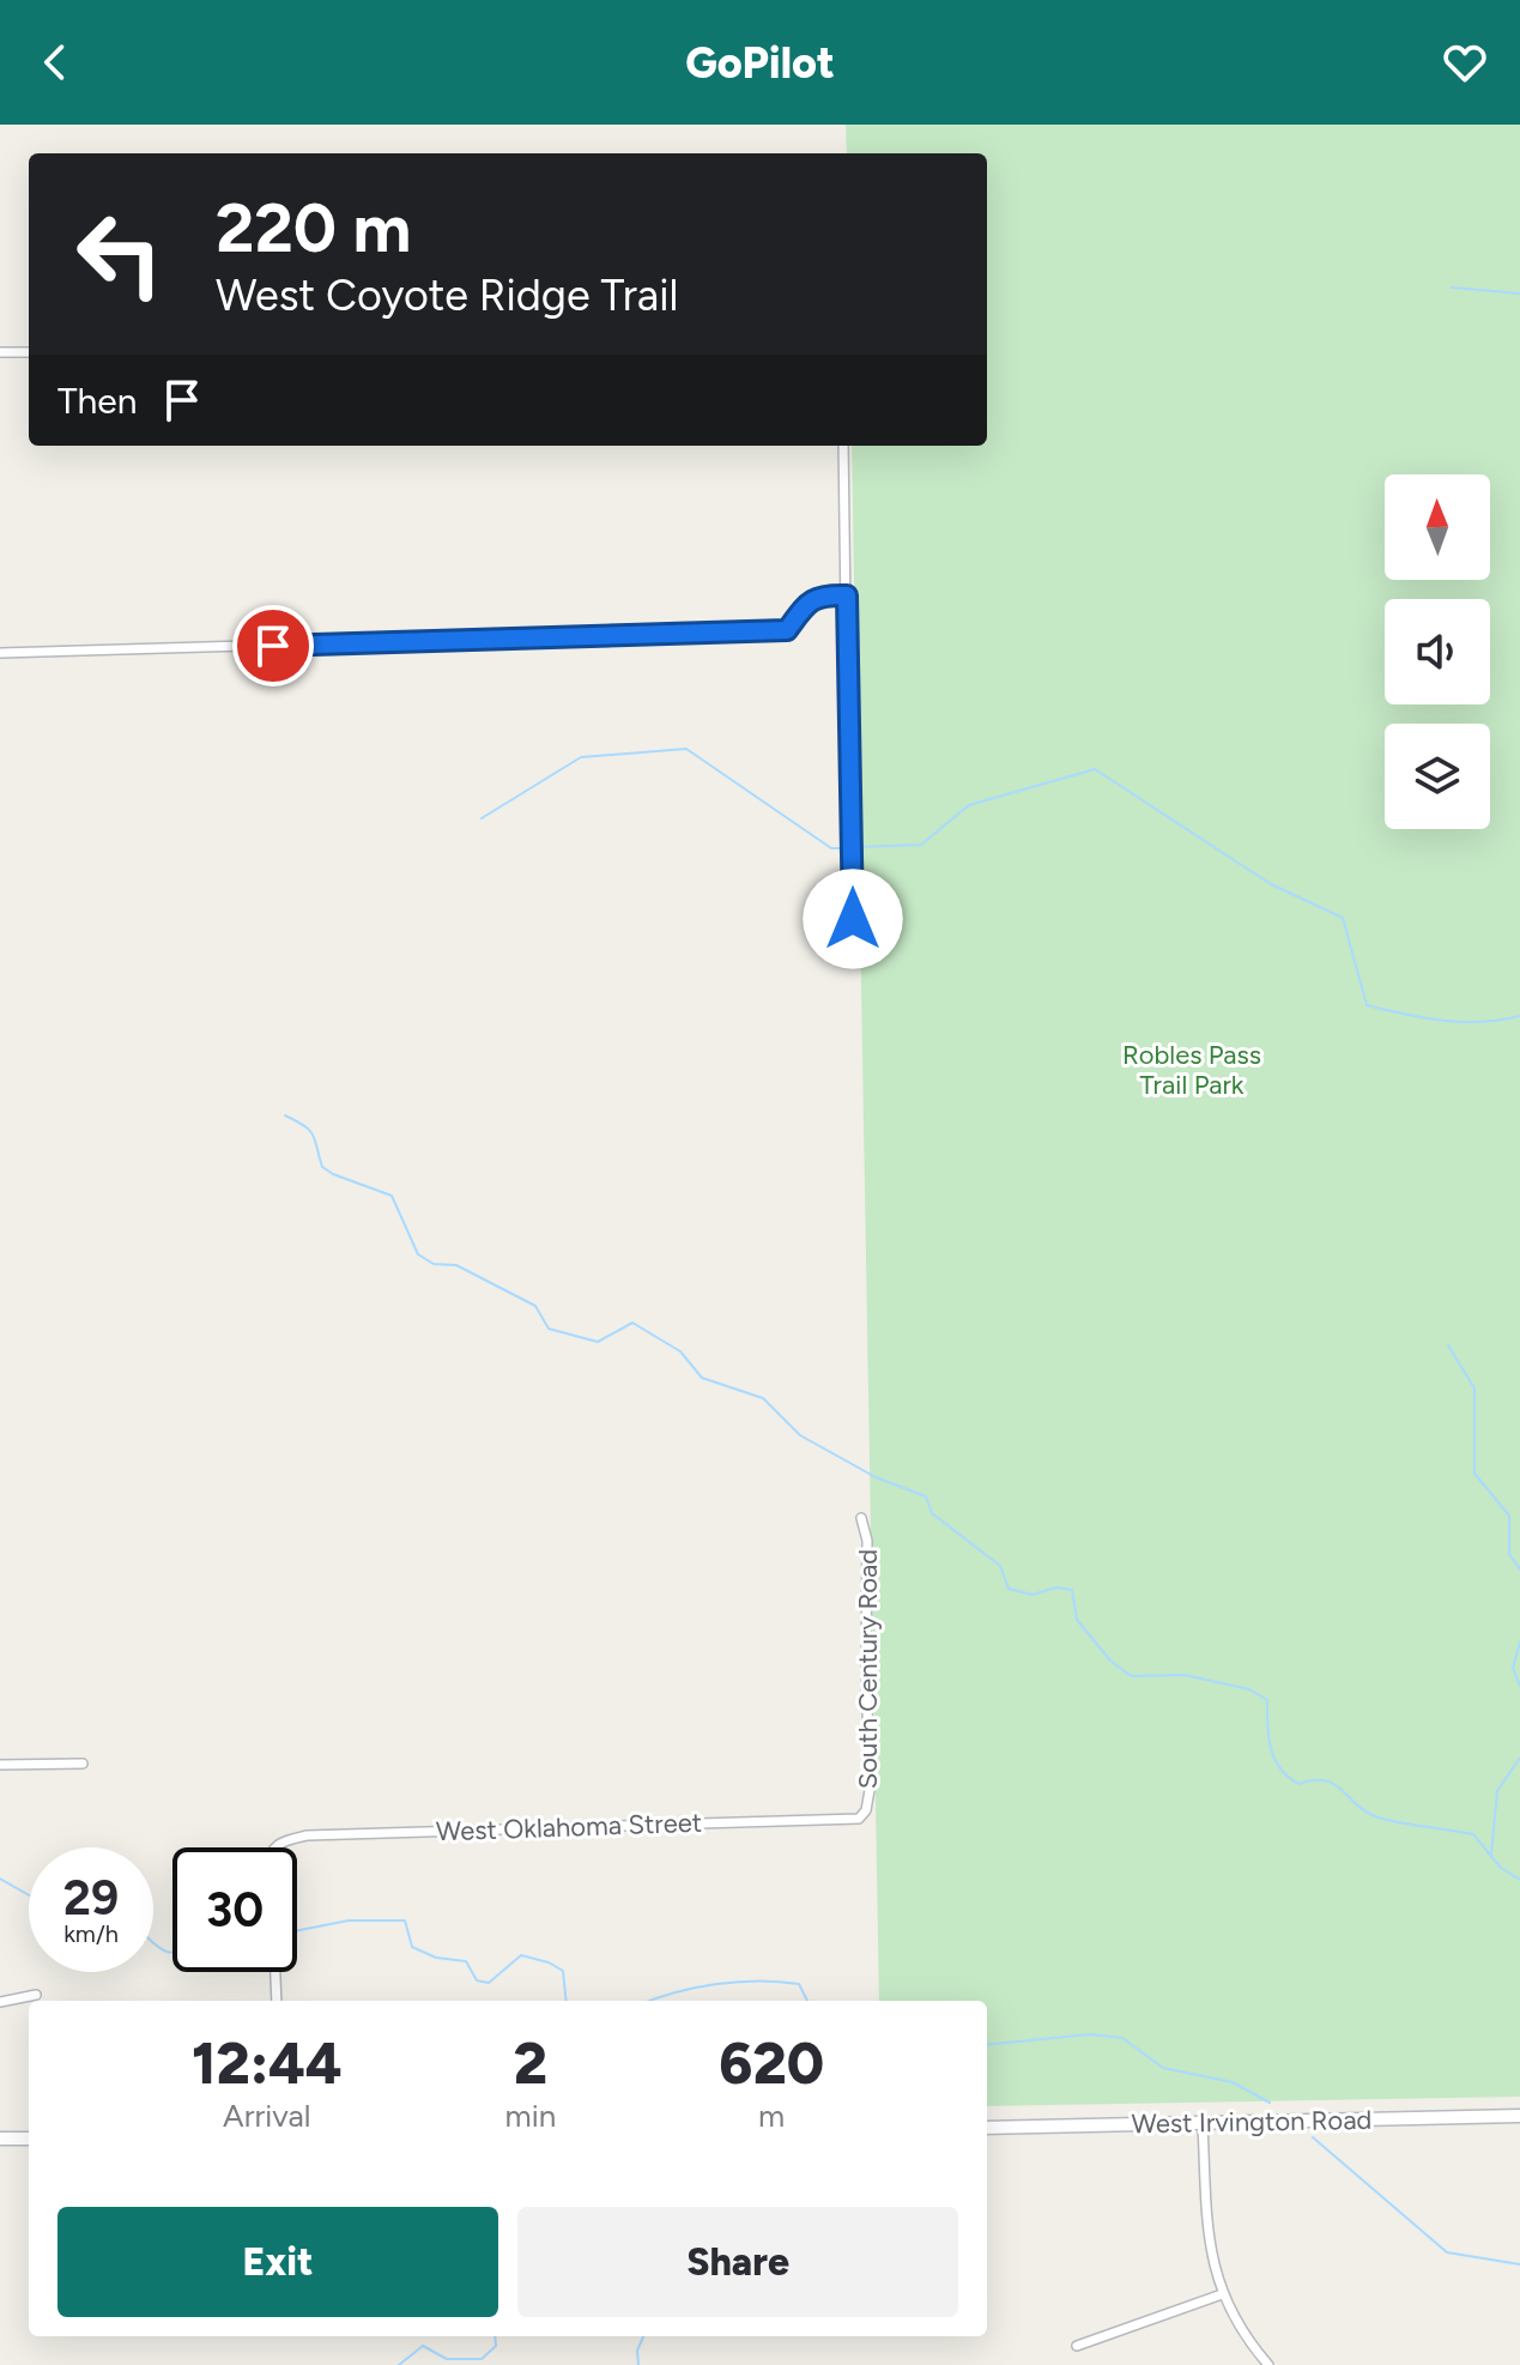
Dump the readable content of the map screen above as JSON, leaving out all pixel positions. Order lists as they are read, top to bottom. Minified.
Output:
{"streets":{"main road":["West Irvington Road"],"street":["South Century Road","West Oklahoma Street"]},"crossings":[["South Century Road","West Oklahoma Street"]],"parks":["Robles Pass Trail Park"],"north":"top","page":{"header":"GoPilot","turn":["220 m","West Coyote Ridge Trail"],"then":"Then","speed":"29 km/h","limit":"30","eta":["12:44","Arrival","2","min","620","m"],"buttons":["Exit","Share"]}}
